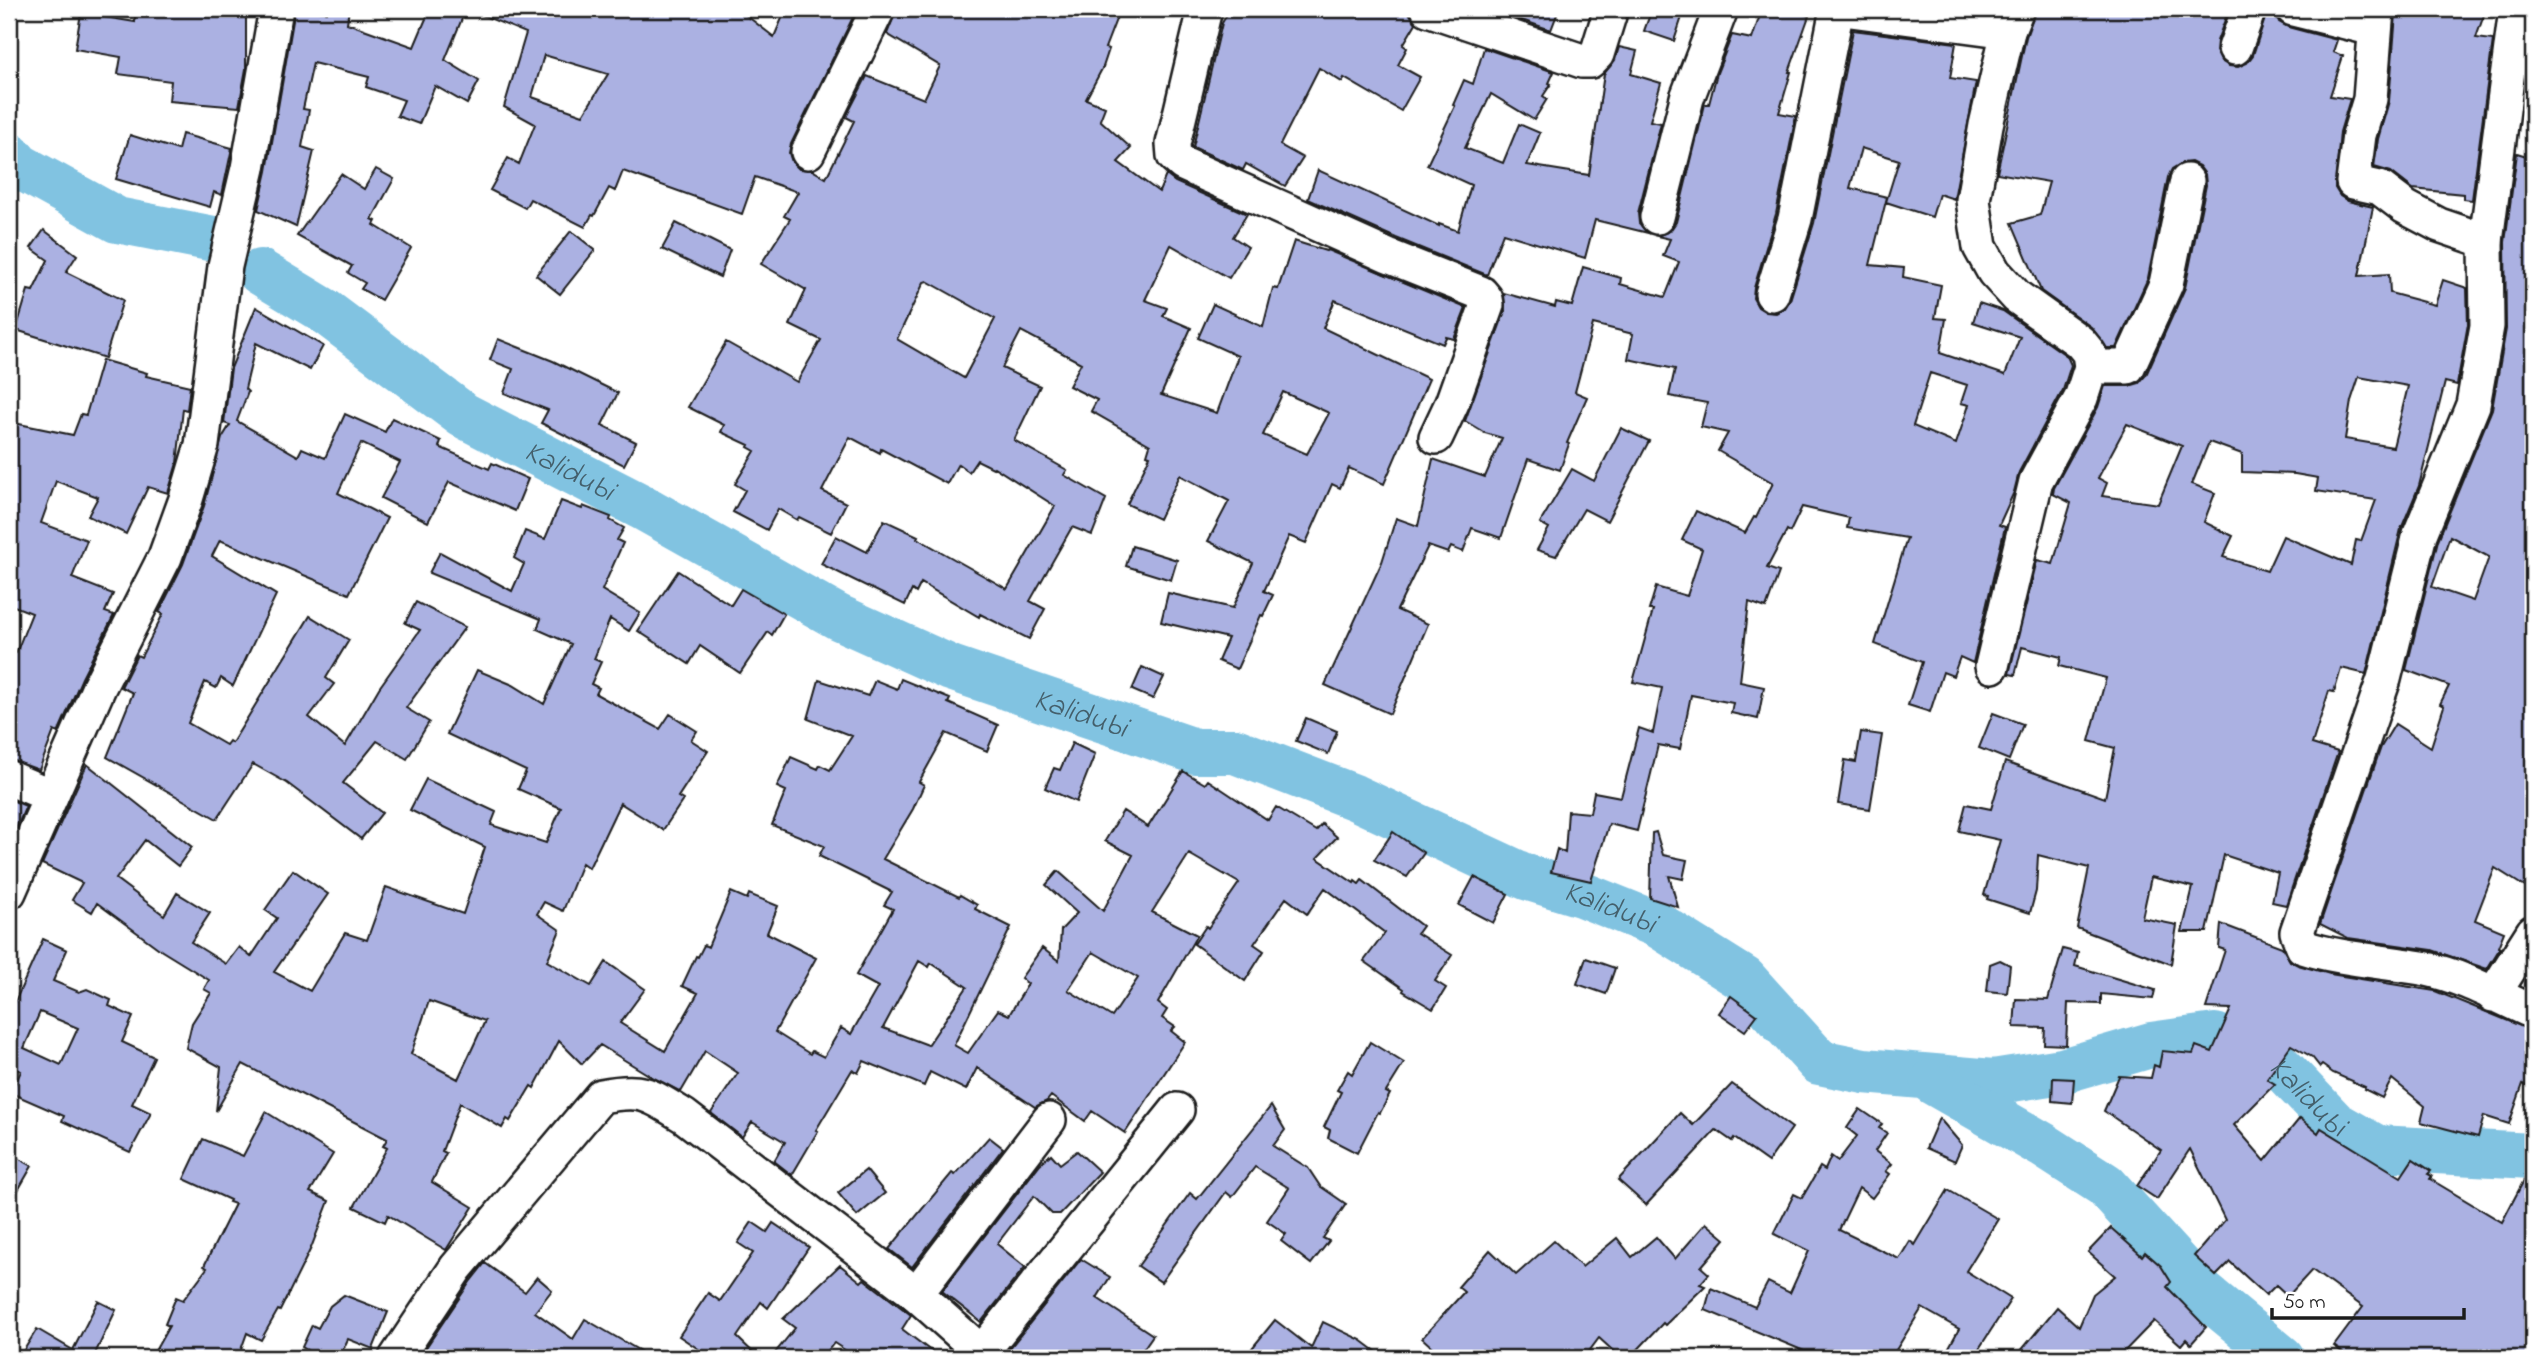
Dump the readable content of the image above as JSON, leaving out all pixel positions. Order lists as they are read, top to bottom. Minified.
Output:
{"water":["Kalidubi"],"scale_bar":"50 m"}
